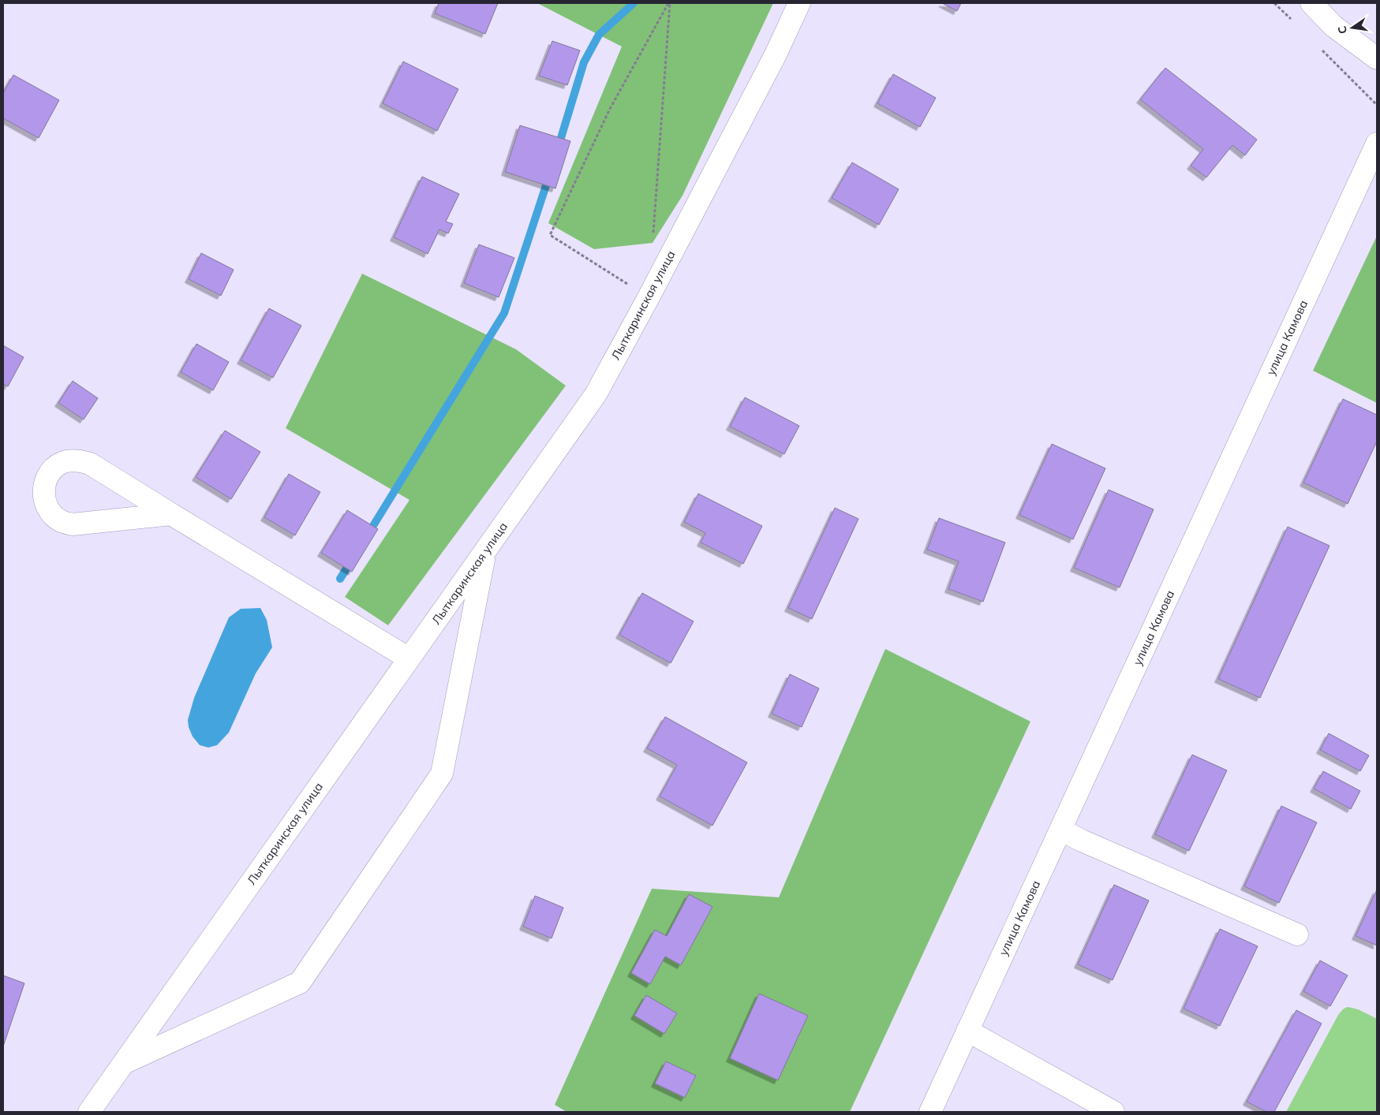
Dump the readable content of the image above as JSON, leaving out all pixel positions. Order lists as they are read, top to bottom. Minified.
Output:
{"streets":{"street":["Лыткаринская улица","улица Камова"]},"north":"left"}
